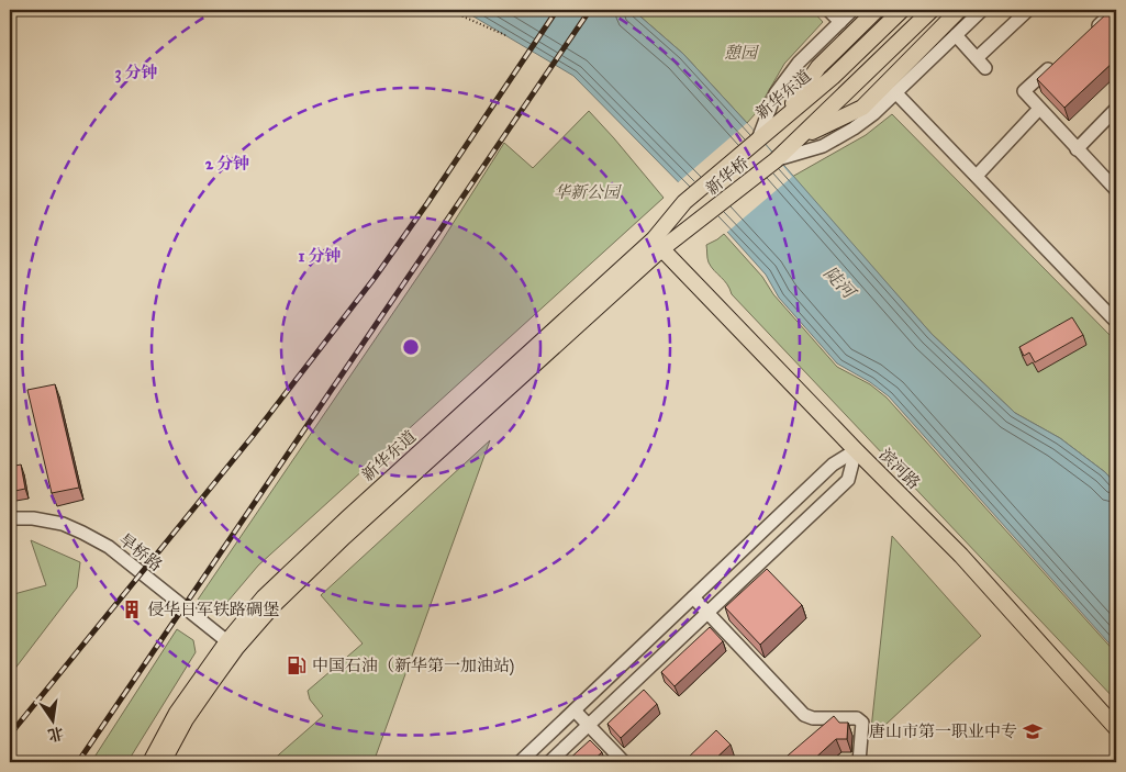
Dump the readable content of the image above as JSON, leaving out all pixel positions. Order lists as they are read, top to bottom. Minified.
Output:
{"streets":{"main road":["新华东道","新华桥","滨河路"],"street":["旱桥路"]},"crossings":[["新华东道","新华桥"],["新华东道","滨河路"],["新华东道","旱桥路"]],"water":["陡河"],"parks":["憩园","华新公园"],"places":{"building":["侵华日军铁路碉堡"],"fuel station":["中国石油（新华第一加油站)"],"school or university":["唐山市第一职业中专"]},"north":"bottom","rings":["3 分钟","2 分钟","1 分钟"]}
